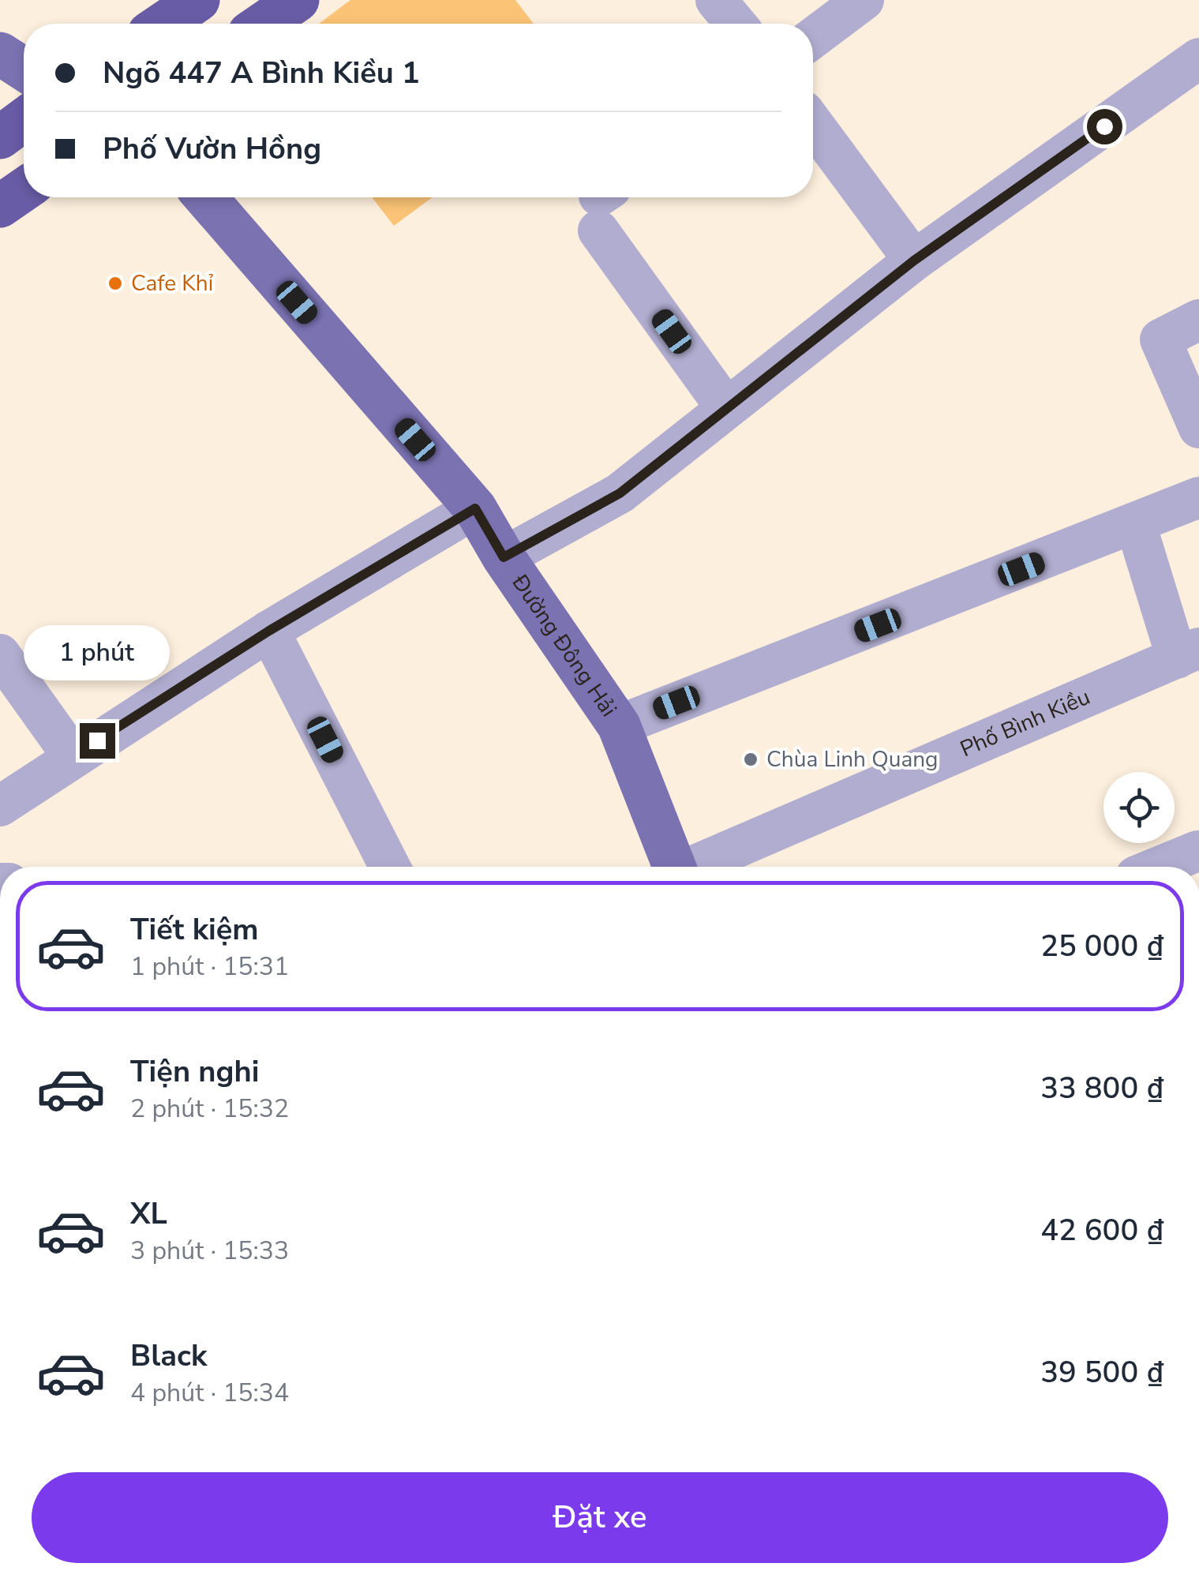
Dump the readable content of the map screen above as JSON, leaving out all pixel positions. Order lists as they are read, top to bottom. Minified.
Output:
{"streets":{"main road":["Đường Đông Hải"],"street":["Phố Bình Kiều"]},"places":["Cafe Khỉ","Chùa Linh Quang"],"page":{"banner":["Ngõ 447 A Bình Kiều 1","Phố Vườn Hồng"],"bubble":"1 phút","list":[{"name":"Tiết kiệm","note":"1 phút · 15:31","value":"25 000 ₫"},{"name":"Tiện nghi","note":"2 phút · 15:32","value":"33 800 ₫"},{"name":"XL","note":"3 phút · 15:33","value":"42 600 ₫"},{"name":"Black","note":"4 phút · 15:34","value":"39 500 ₫"}],"buttons":"Đặt xe"}}
